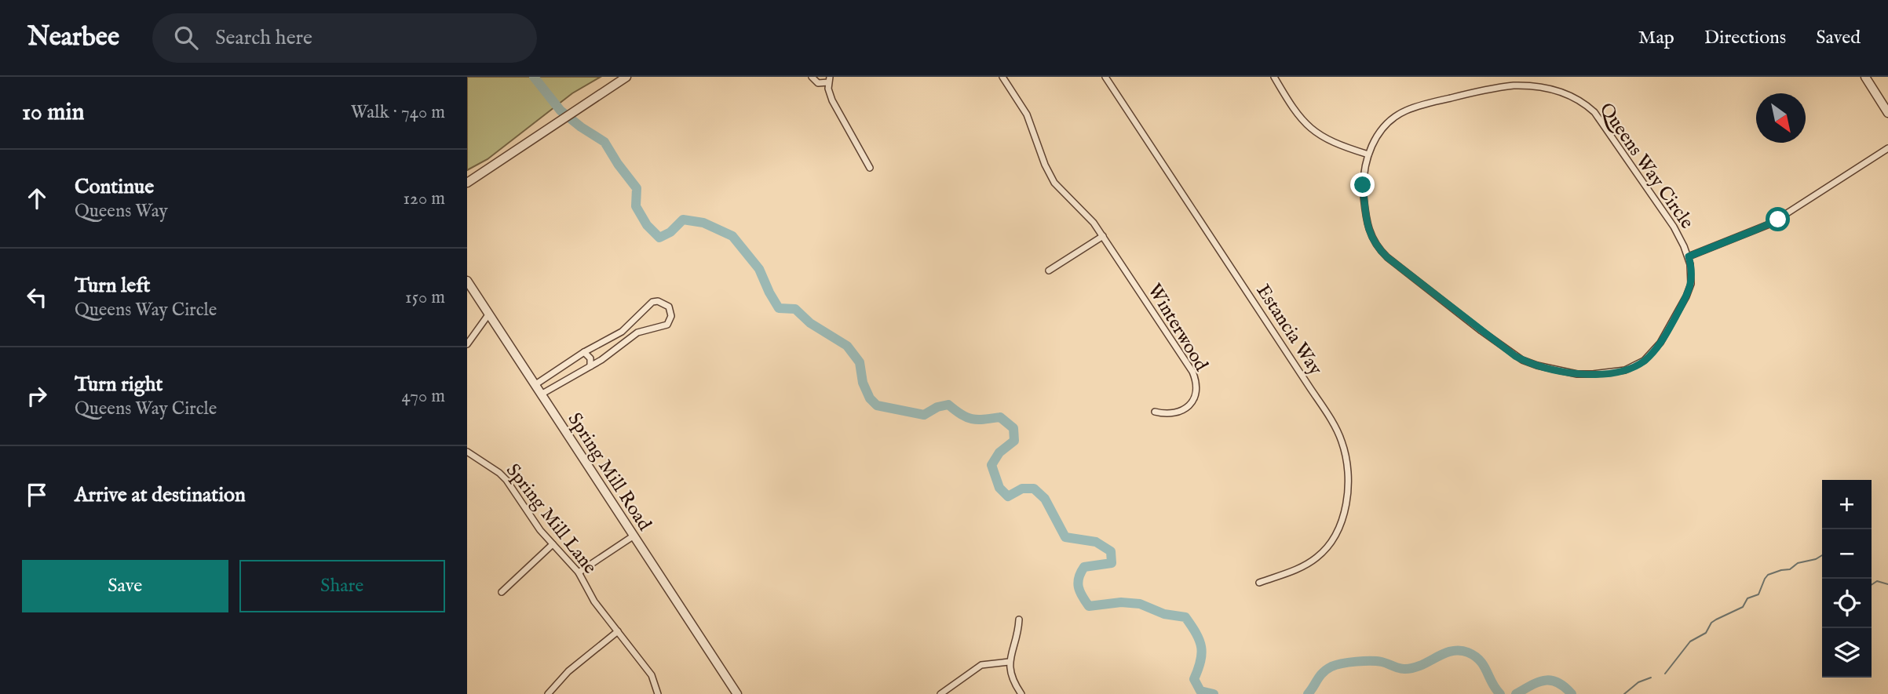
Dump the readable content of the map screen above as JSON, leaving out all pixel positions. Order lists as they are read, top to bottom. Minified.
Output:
{"streets":{"street":["Queens Way Circle","Winterwood","Estancia Way","Spring Mill Road","Spring Mill Lane"]},"north":"bottom right","page":{"header":"Nearbee","search":"Search here","nav":["Map","Directions","Saved"],"heading":["10 min","Walk · 740 m"],"list":[["Continue","Queens Way","120 m"],["Turn left","Queens Way Circle","150 m"],["Turn right","Queens Way Circle","470 m"],"Arrive at destination"],"map_buttons":["+","−"],"buttons":["Save","Share"]}}
